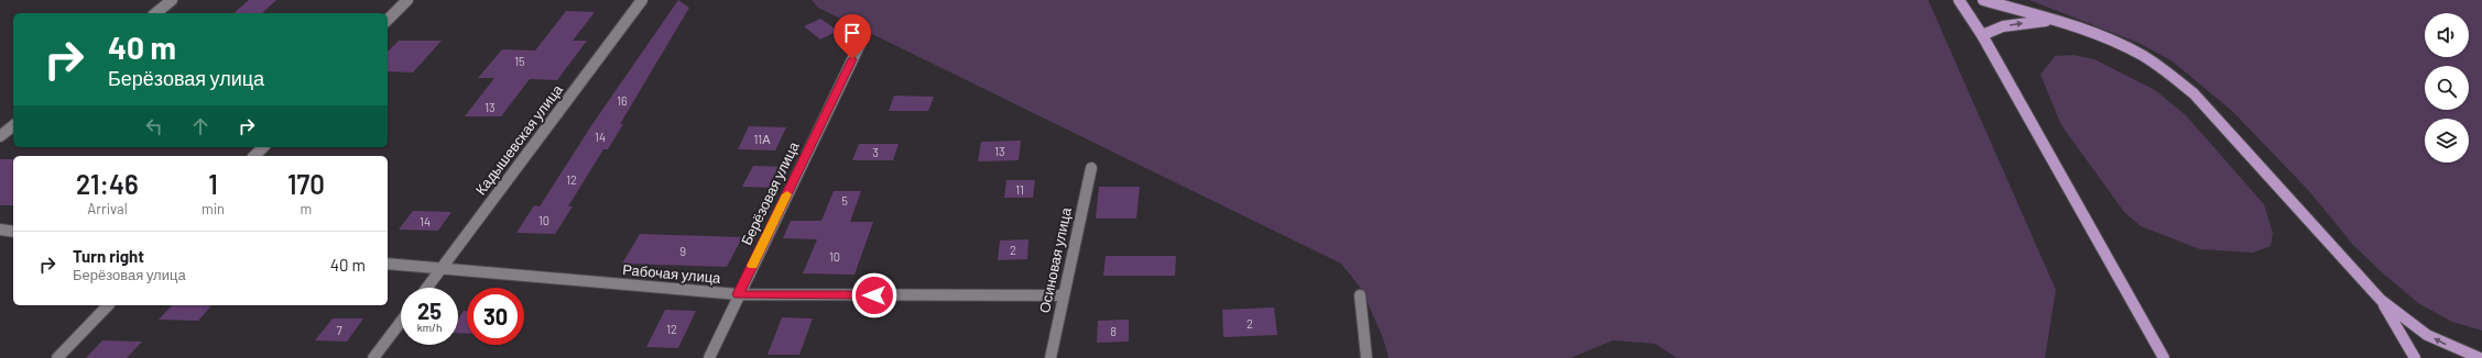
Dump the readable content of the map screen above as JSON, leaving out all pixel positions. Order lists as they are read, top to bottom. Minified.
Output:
{"streets":{"street":["Кадышевская улица","Берёзовая улица","Осиновая улица","Рабочая улица"]},"crossings":[["Кадышевская улица","Рабочая улица"],["Берёзовая улица","Рабочая улица"],["Осиновая улица","Рабочая улица"]],"house_numbers":["15","16","13","14","11А","13","3","12","11","5","10","14","2","9","10","2","12","7","8"],"page":{"turn":["40 m","Берёзовая улица"],"eta":["21:46","Arrival","1","min","170","m"],"list":[{"name":"Turn right","note":"Берёзовая улица","value":"40 m"}],"speed":"25 km/h","limit":"30"}}
